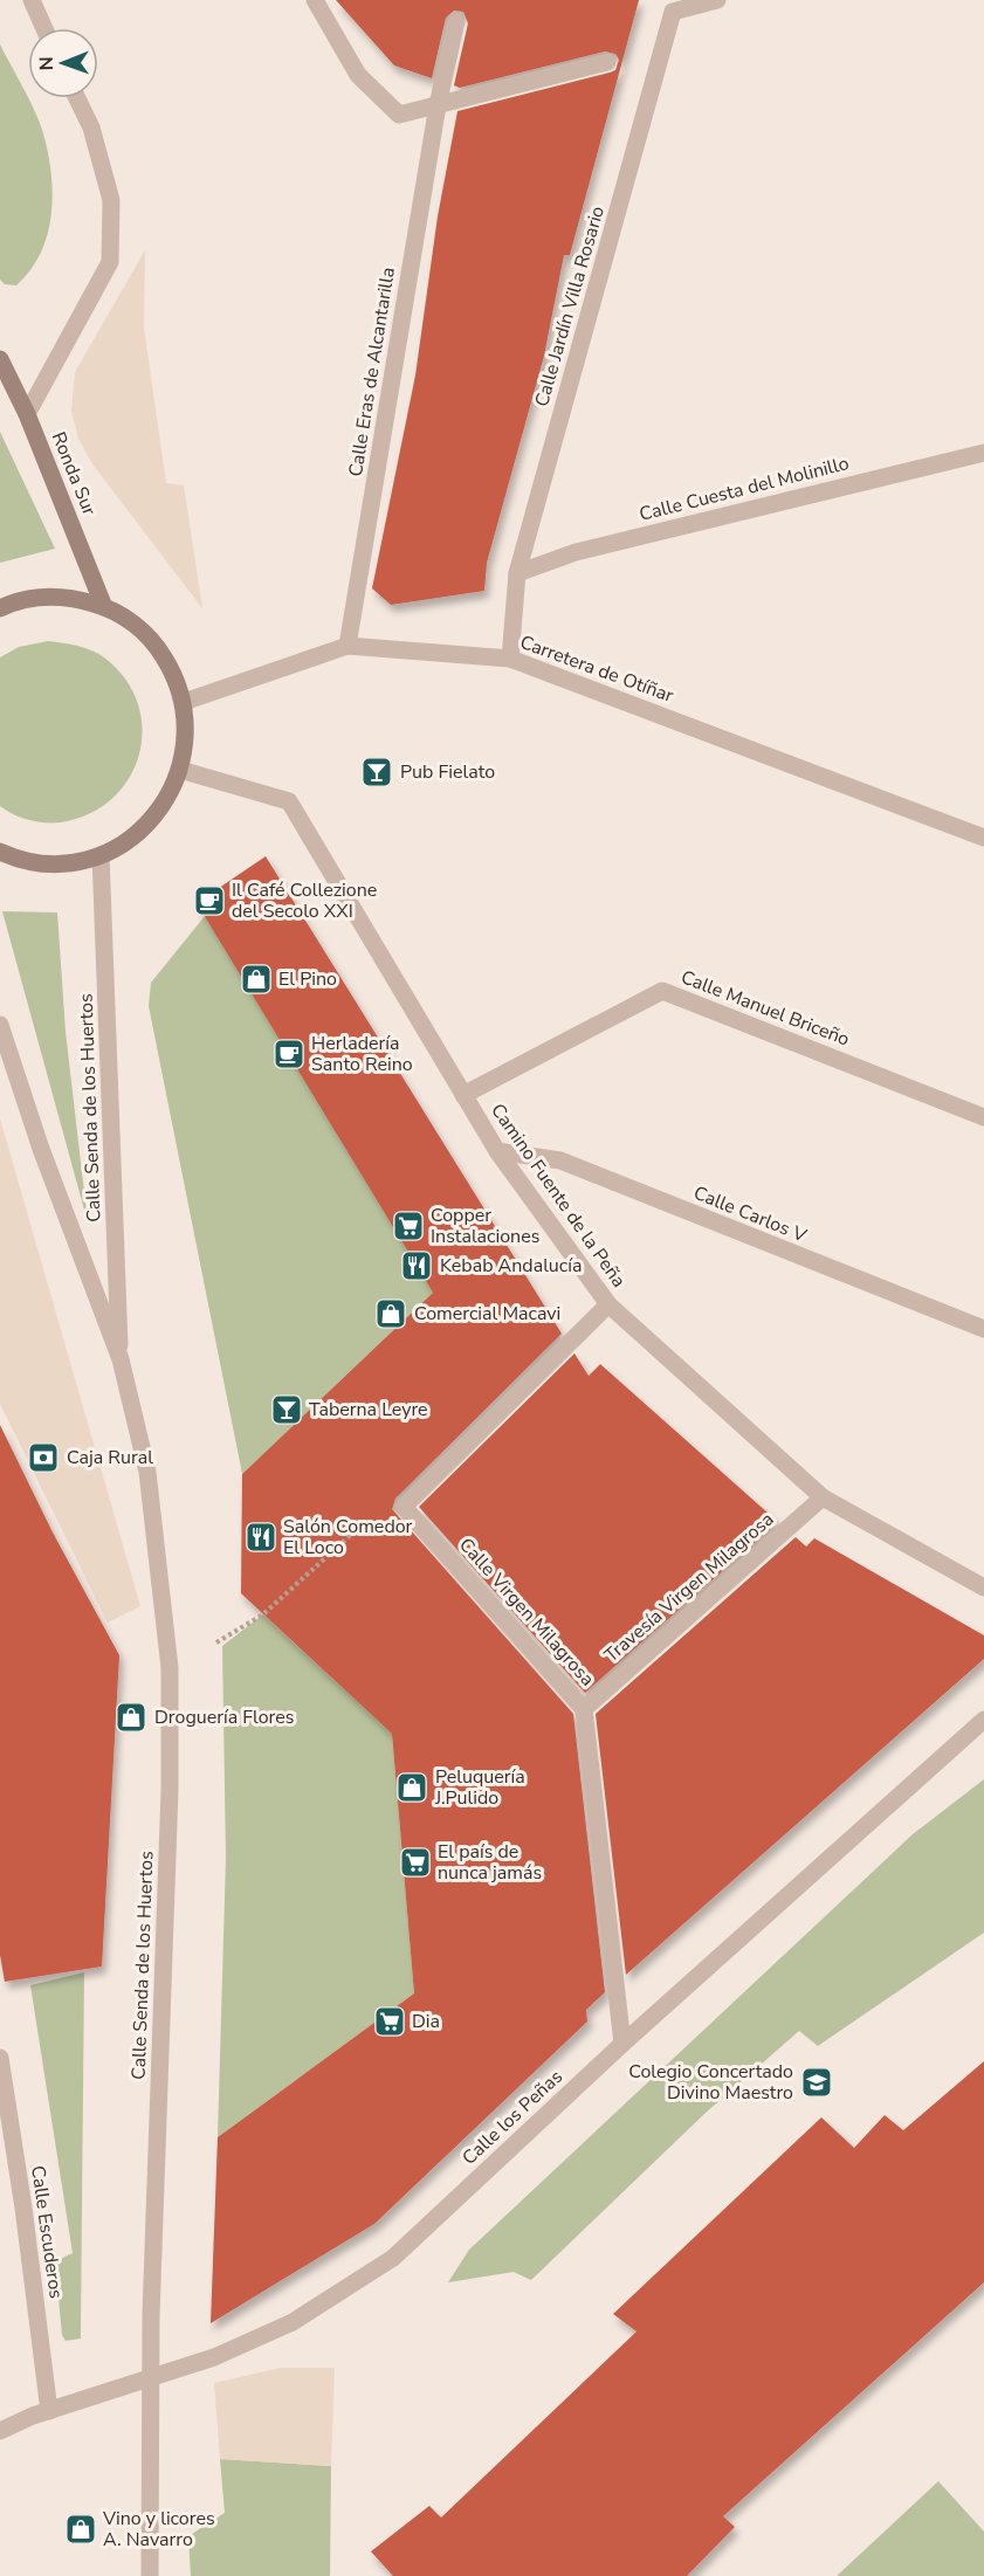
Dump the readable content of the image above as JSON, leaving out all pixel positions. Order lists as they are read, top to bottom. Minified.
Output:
{"streets":{"main road":["Ronda Sur"],"street":["Calle Jardín Villa Rosario","Calle Eras de Alcantarilla","Calle Cuesta del Molinillo","Carretera de Otíñar","Calle Manuel Briceño","Calle Senda de los Huertos","Camino Fuente de la Peña","Calle Carlos V","Travesía Virgen Milagrosa","Calle Virgen Milagrosa","Calle los Peñas","Calle Escuderos"]},"crossings":[["Calle Jardín Villa Rosario","Calle Cuesta del Molinillo"],["Calle Jardín Villa Rosario","Carretera de Otíñar"],["Calle Eras de Alcantarilla","Carretera de Otíñar"],["Calle Manuel Briceño","Camino Fuente de la Peña"],["Calle Senda de los Huertos","Calle los Peñas"],["Camino Fuente de la Peña","Calle Carlos V"],["Camino Fuente de la Peña","Travesía Virgen Milagrosa"],["Camino Fuente de la Peña","Calle Virgen Milagrosa"],["Travesía Virgen Milagrosa","Calle Virgen Milagrosa"],["Calle Virgen Milagrosa","Calle los Peñas"],["Calle los Peñas","Calle Escuderos"]],"places":{"bar":["Pub Fielato","Taberna Leyre"],"cafe":["Il Café Collezione del Secolo XXI","Herladería Santo Reino"],"shop":["El Pino","Comercial Macavi","Droguería Flores","Peluquería J.Pulido","Vino y licores A. Navarro"],"supermarket":["Copper Instalaciones","El país de nunca jamás","Dia"],"restaurant":["Kebab Andalucía","Salón Comedor El Loco"],"bank":["Caja Rural"],"school or university":["Colegio Concertado Divino Maestro"]},"north":"left"}
